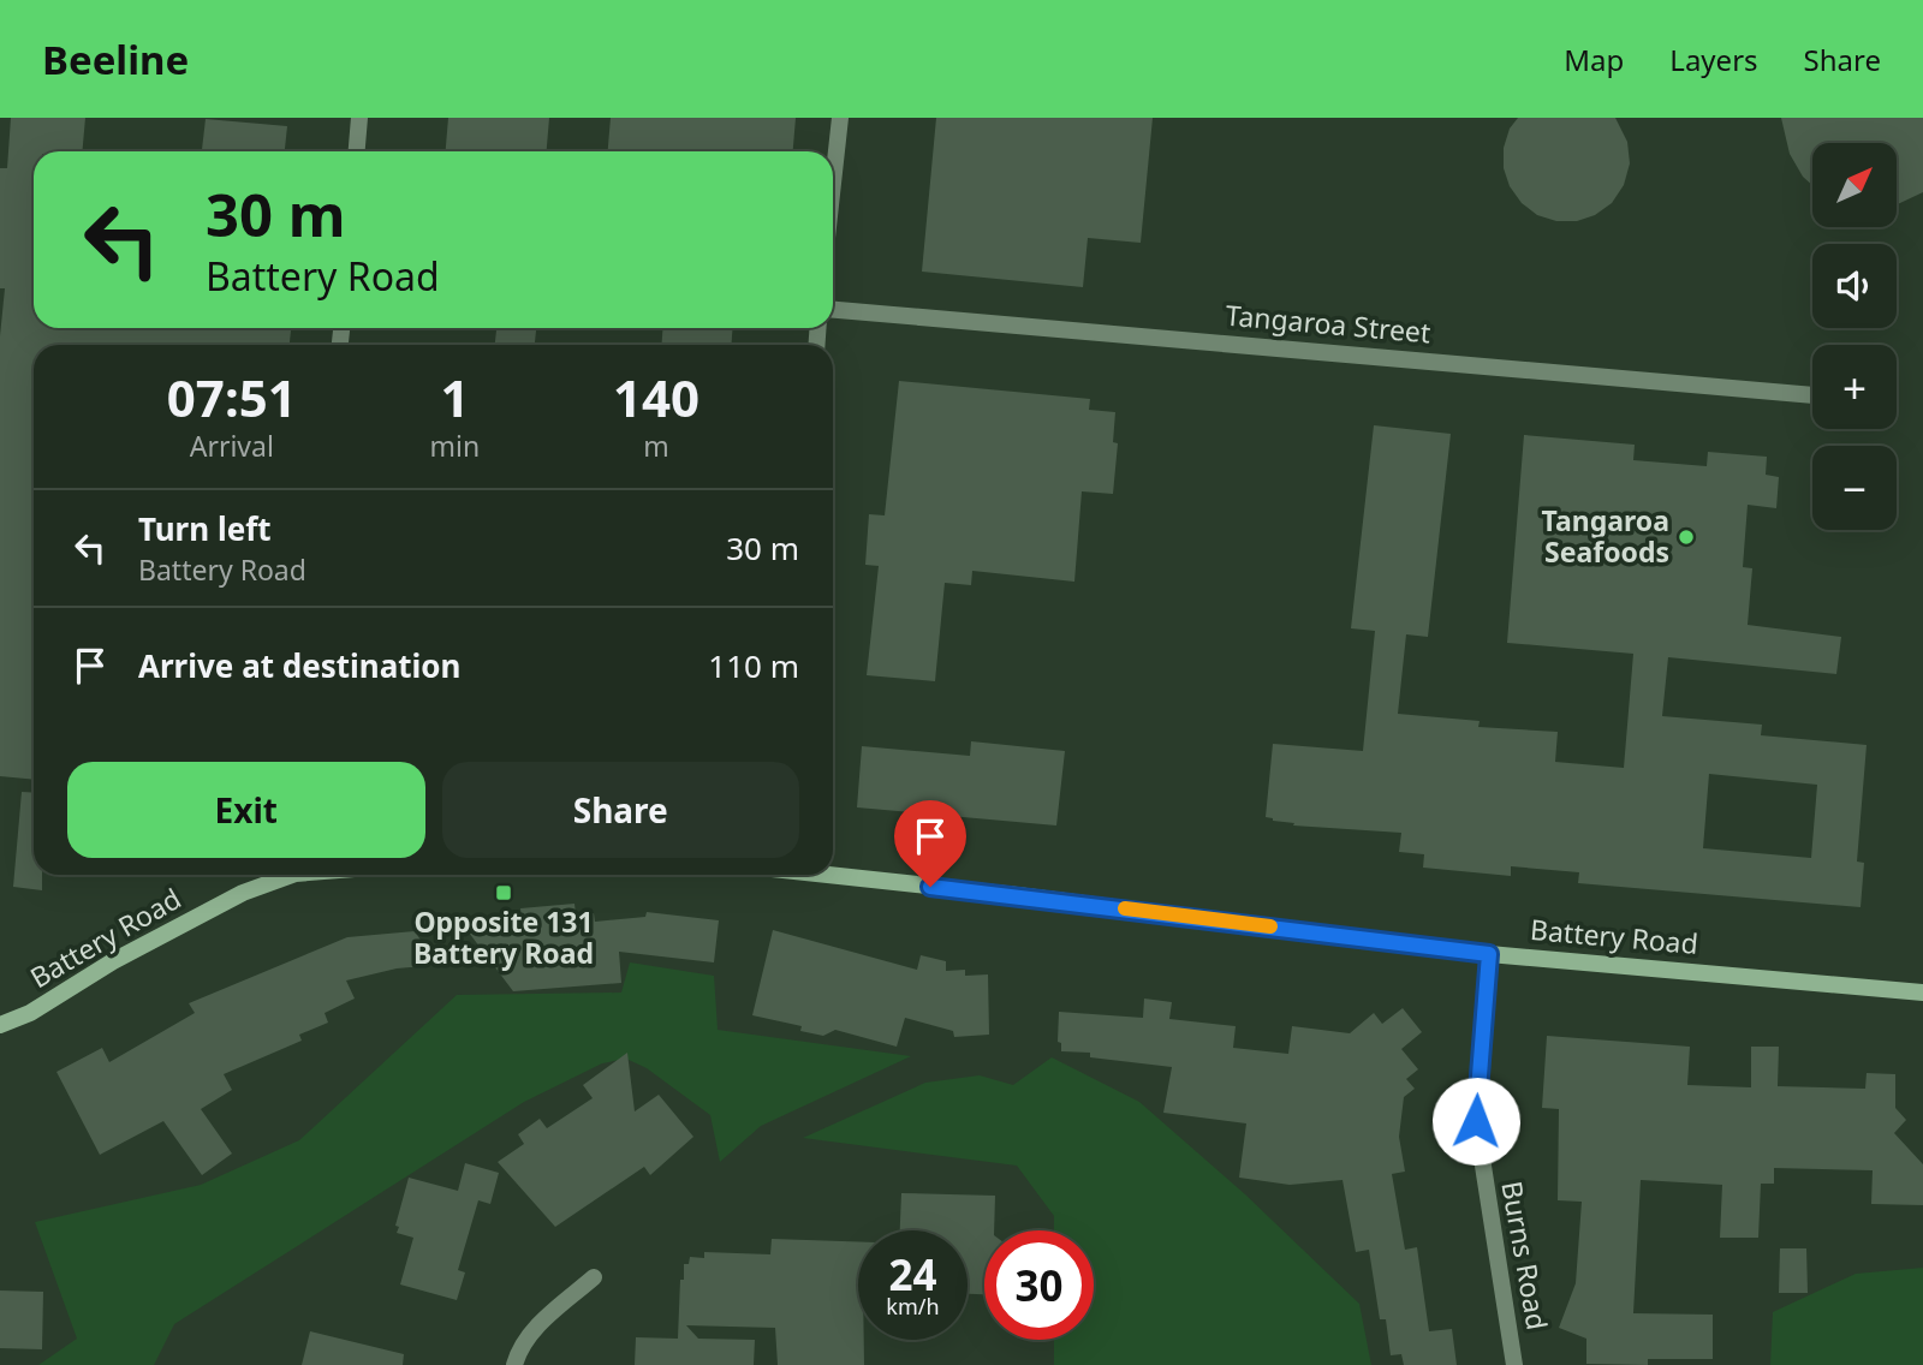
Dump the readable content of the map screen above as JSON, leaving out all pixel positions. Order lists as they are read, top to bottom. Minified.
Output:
{"streets":{"street":["Tangaroa Street","Battery Road","Burns Road"]},"crossings":[["Battery Road","Burns Road"]],"places":{"other":["Tangaroa Seafoods"],"transit":["Opposite 131 Battery Road"]},"north":"top right","page":{"header":"Beeline","nav":["Map","Layers","Share"],"map_buttons":["+","−"],"turn":["30 m","Battery Road"],"eta":["07:51","Arrival","1","min","140","m"],"list":[{"name":"Turn left","note":"Battery Road","value":"30 m"},{"name":"Arrive at destination","value":"110 m"}],"buttons":["Exit","Share"],"speed":"24 km/h","limit":"30"}}
